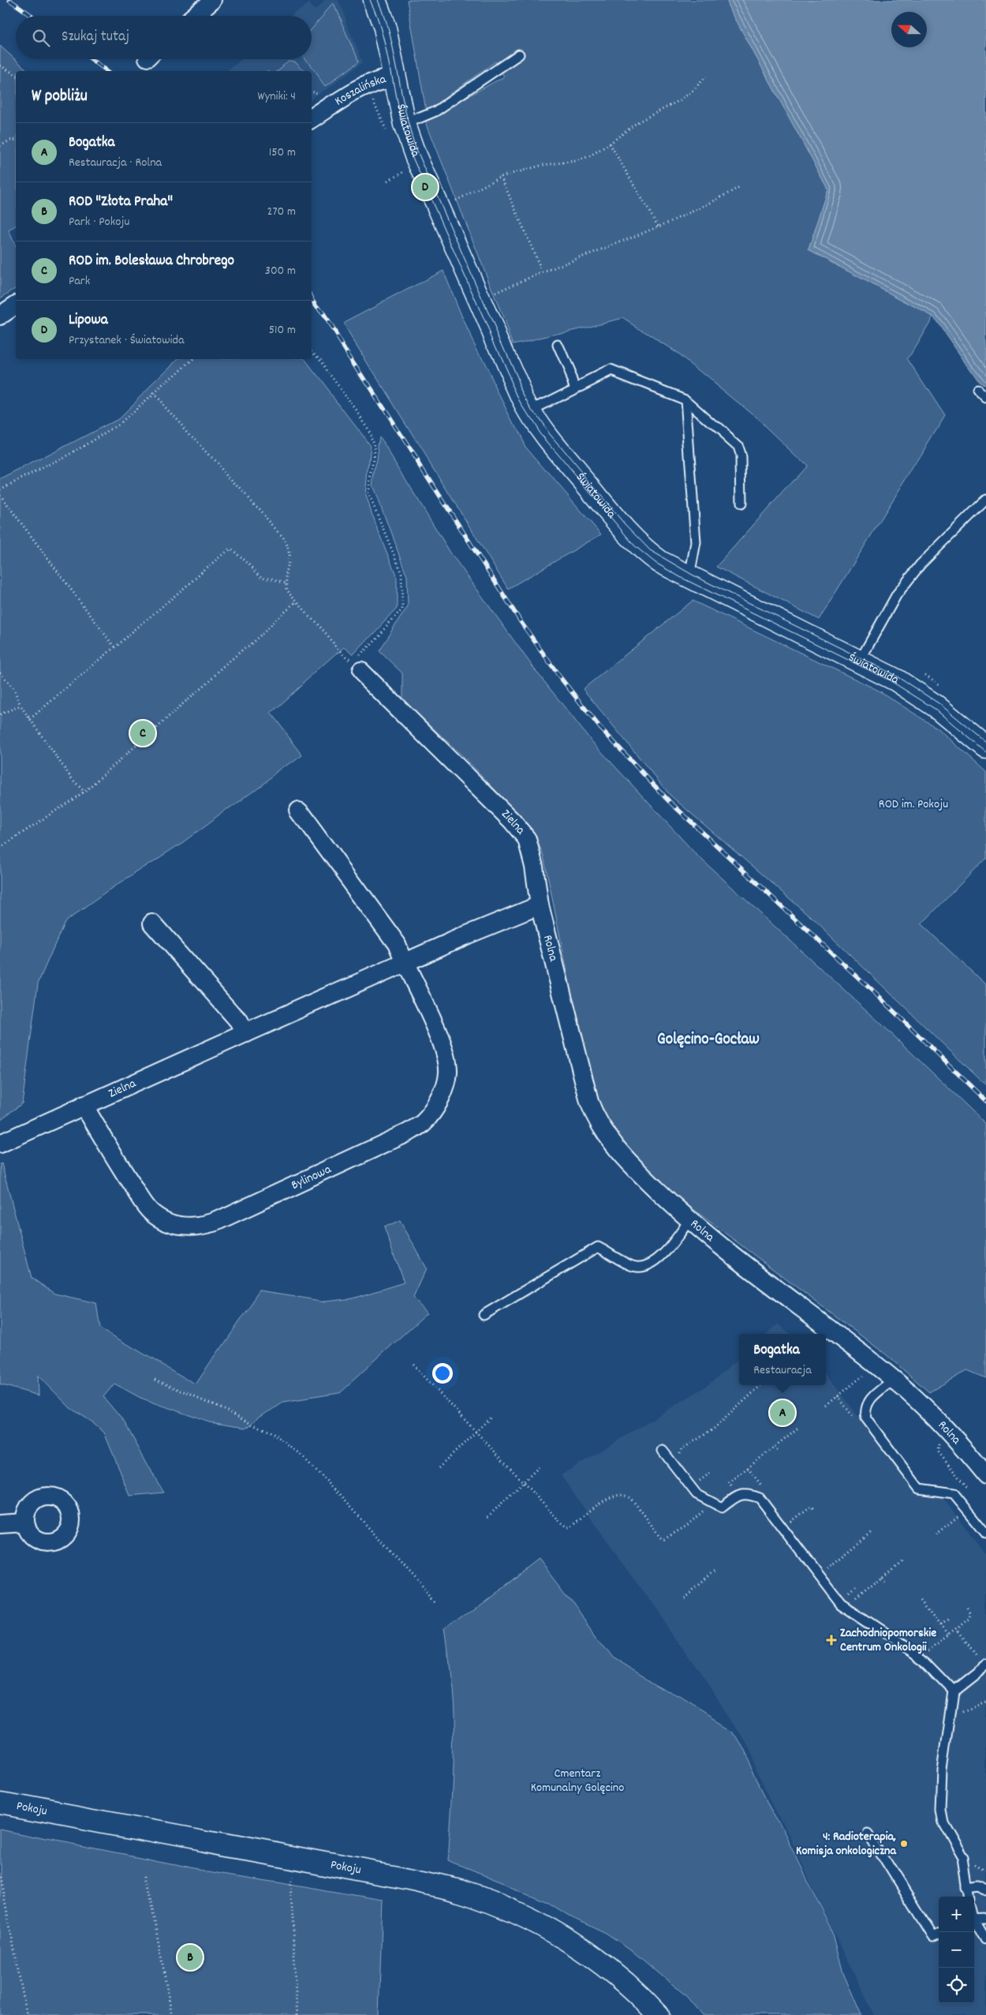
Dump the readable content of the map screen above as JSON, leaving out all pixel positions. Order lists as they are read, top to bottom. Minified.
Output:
{"streets":{"street":["Koszalińska","Światowida","Zielna","Rolna","Bylinowa","Pokoju"]},"crossings":[["Koszalińska","Światowida"],["Zielna","Rolna"],["Zielna","Bylinowa"]],"districts":["Golęcino-Gocław"],"parks":["ROD im. Pokoju","Cmentarz Komunalny Golęcino"],"places":{"health":["Zachodniopomorskie Centrum Onkologii"],"other":["4: Radioterapia, Komisja onkologiczna"]},"north":"left","page":{"search":"Szukaj tutaj","heading":["W pobliżu","Wyniki: 4"],"list":[{"mark":"A","name":"Bogatka","note":"Restauracja · Rolna","value":"150 m"},{"mark":"B","name":"ROD \"Złota Praha\"","note":"Park · Pokoju","value":"270 m"},{"mark":"C","name":"ROD im. Bolesława Chrobrego","note":"Park","value":"300 m"},{"mark":"D","name":"Lipowa","note":"Przystanek · Światowida","value":"510 m"}],"pins":["D","C","A","B"],"popup":["Bogatka","Restauracja"],"map_buttons":["+","−"]}}
